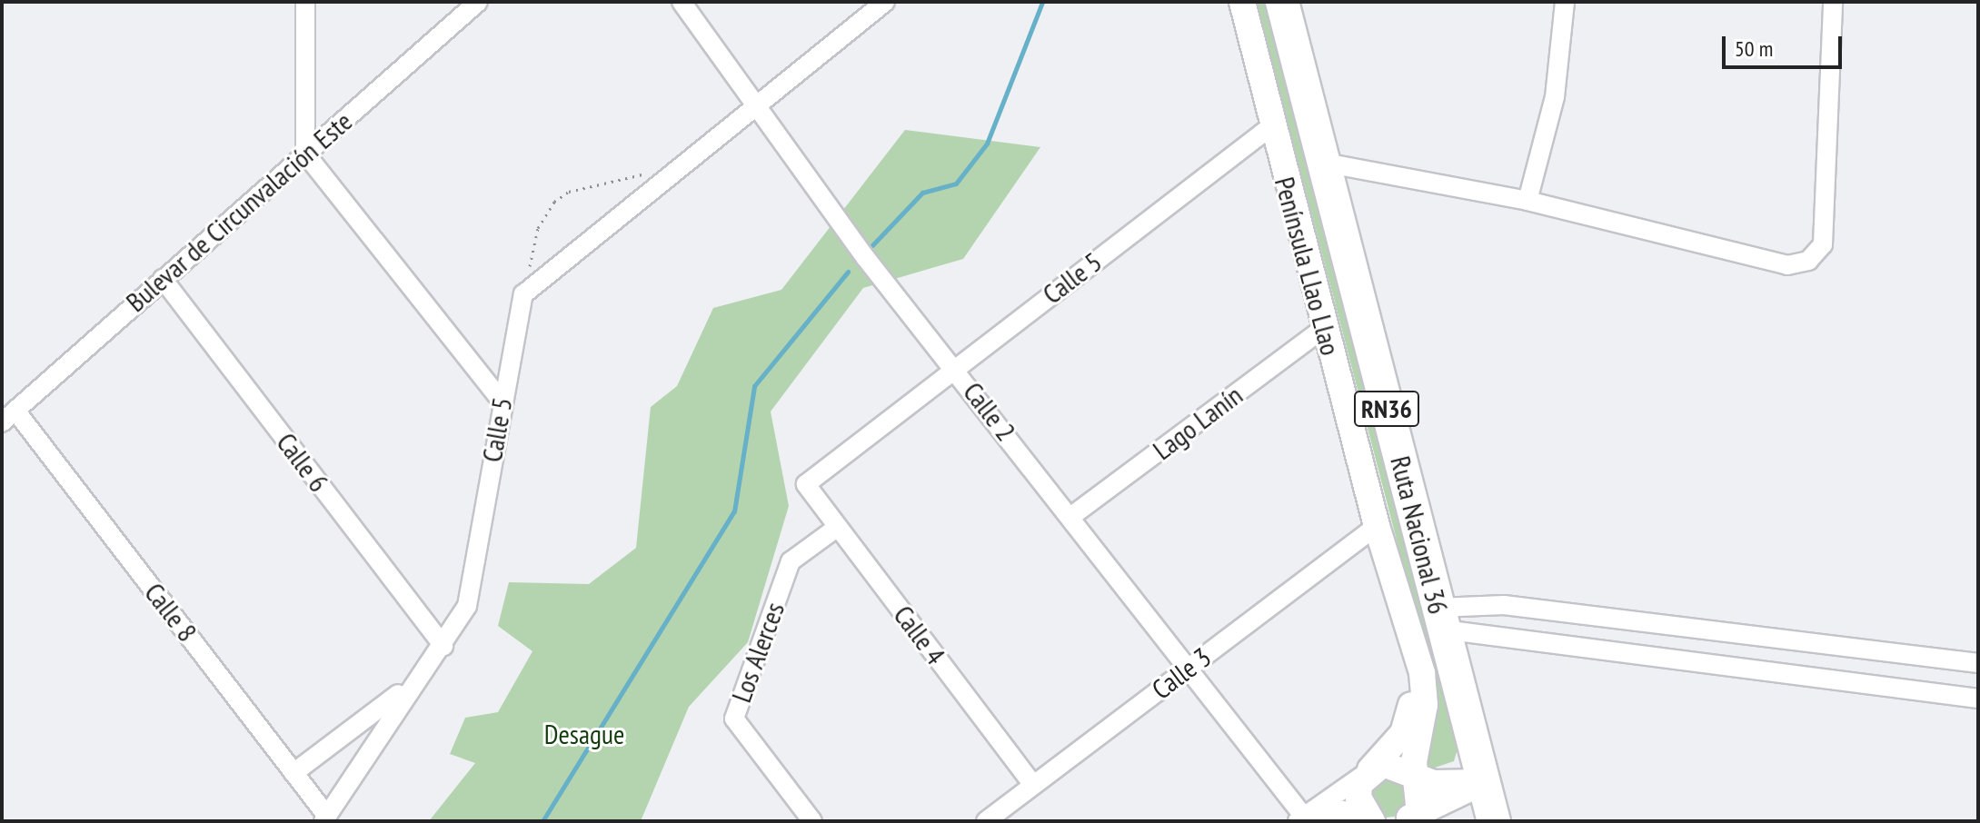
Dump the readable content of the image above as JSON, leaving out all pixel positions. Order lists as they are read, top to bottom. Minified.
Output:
{"streets":{"highway":["RN36","Ruta Nacional 36"],"main road":["Península Llao Llao"],"street":["Bulevar de Circunvalación Este","Calle 5","Calle 2","Lago Lanín","Calle 6","Calle 8","Calle 4","Los Alerces","Calle 3"]},"crossings":[["Bulevar de Circunvalación Este","Calle 6"],["Bulevar de Circunvalación Este","Calle 8"],["Península Llao Llao","Calle 5"],["Península Llao Llao","Lago Lanín"],["Península Llao Llao","Calle 3"],["Calle 5","Calle 2"],["Calle 5","Calle 6"],["Calle 5","Calle 8"],["Calle 5","Calle 4"],["Calle 2","Lago Lanín"],["Calle 2","Calle 3"],["Calle 4","Los Alerces"],["Calle 4","Calle 3"]],"parks":["Desague"],"scale_bar":"50 m"}
